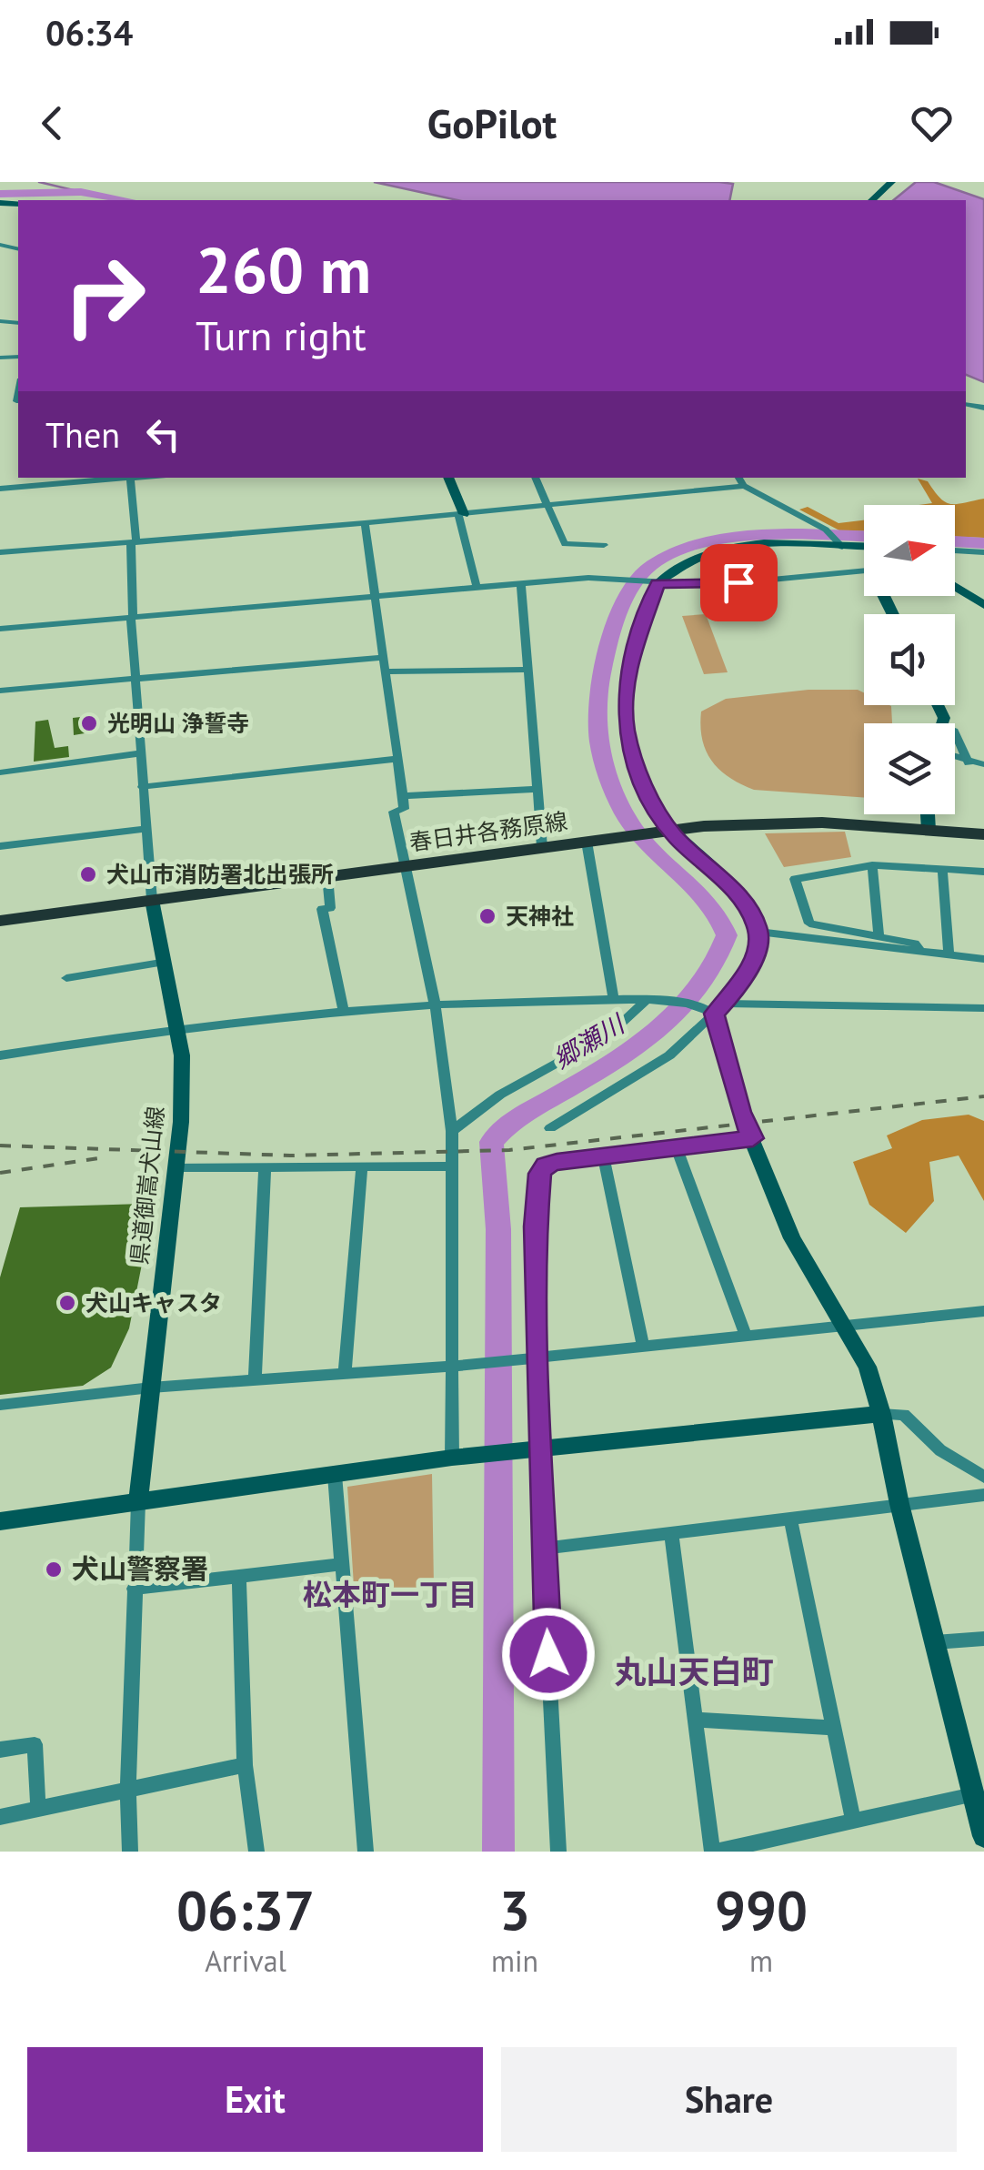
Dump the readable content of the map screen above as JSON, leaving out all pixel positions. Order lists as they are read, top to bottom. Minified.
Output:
{"streets":{"main road":["春日井各務原線"],"street":["県道御嵩犬山線"]},"crossings":[["春日井各務原線","県道御嵩犬山線"]],"districts":["松本町一丁目","丸山天白町"],"water":["郷瀬川"],"places":["光明山 浄誓寺","犬山市消防署北出張所","天神社","犬山キャスタ","犬山警察署"],"north":"right","page":{"status":"06:34","header":"GoPilot","turn":["260 m","Turn right"],"then":"Then","eta":["06:37","Arrival","3","min","990","m"],"buttons":["Exit","Share"]}}
